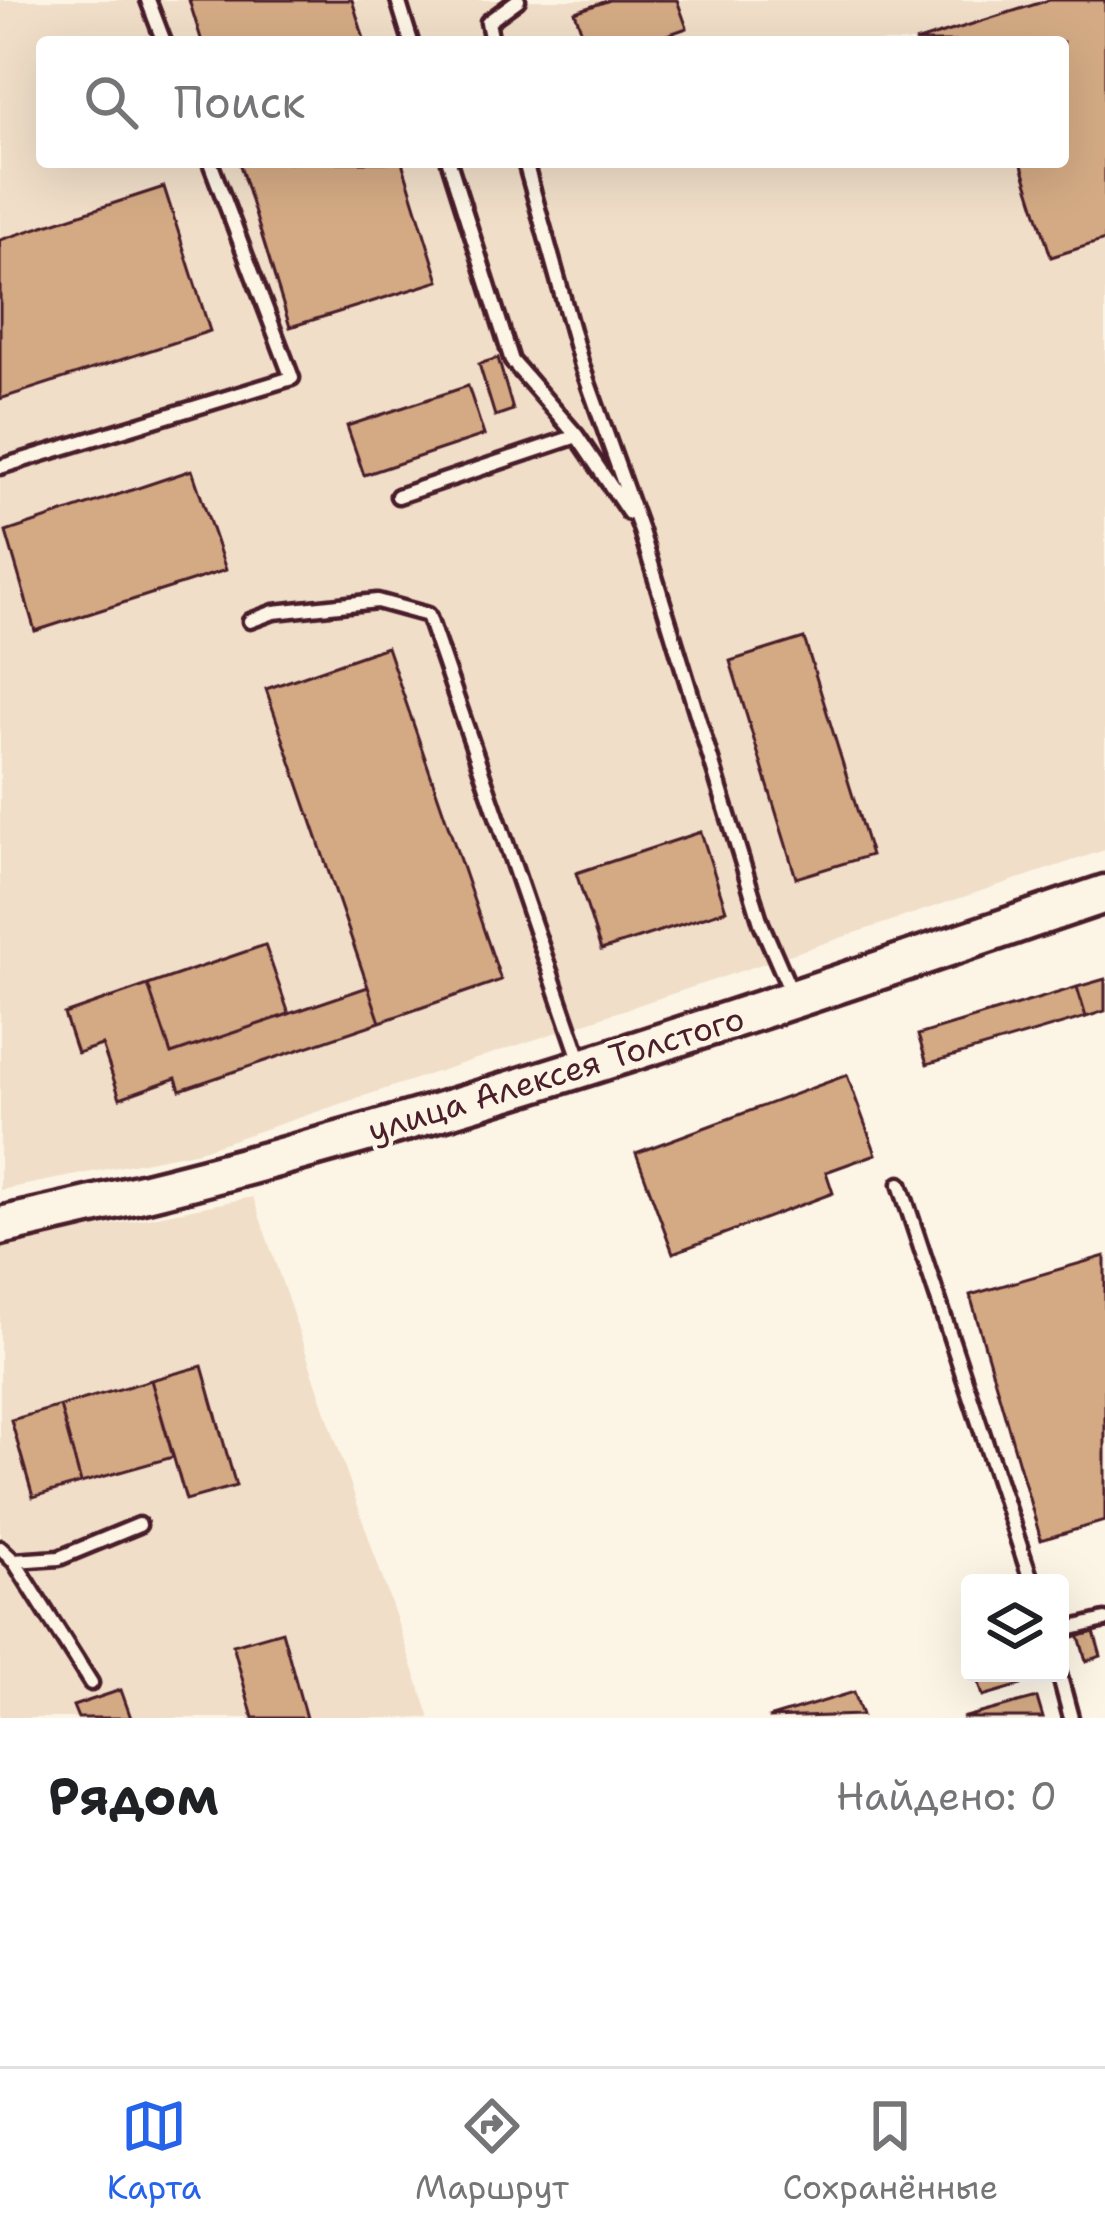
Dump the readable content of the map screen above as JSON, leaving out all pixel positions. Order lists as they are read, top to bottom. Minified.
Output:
{"streets":{"street":["улица Алексея Толстого"]},"page":{"search":"Поиск","heading":["Рядом","Найдено: 0"],"nav":["Карта","Маршрут","Сохранённые"]}}
